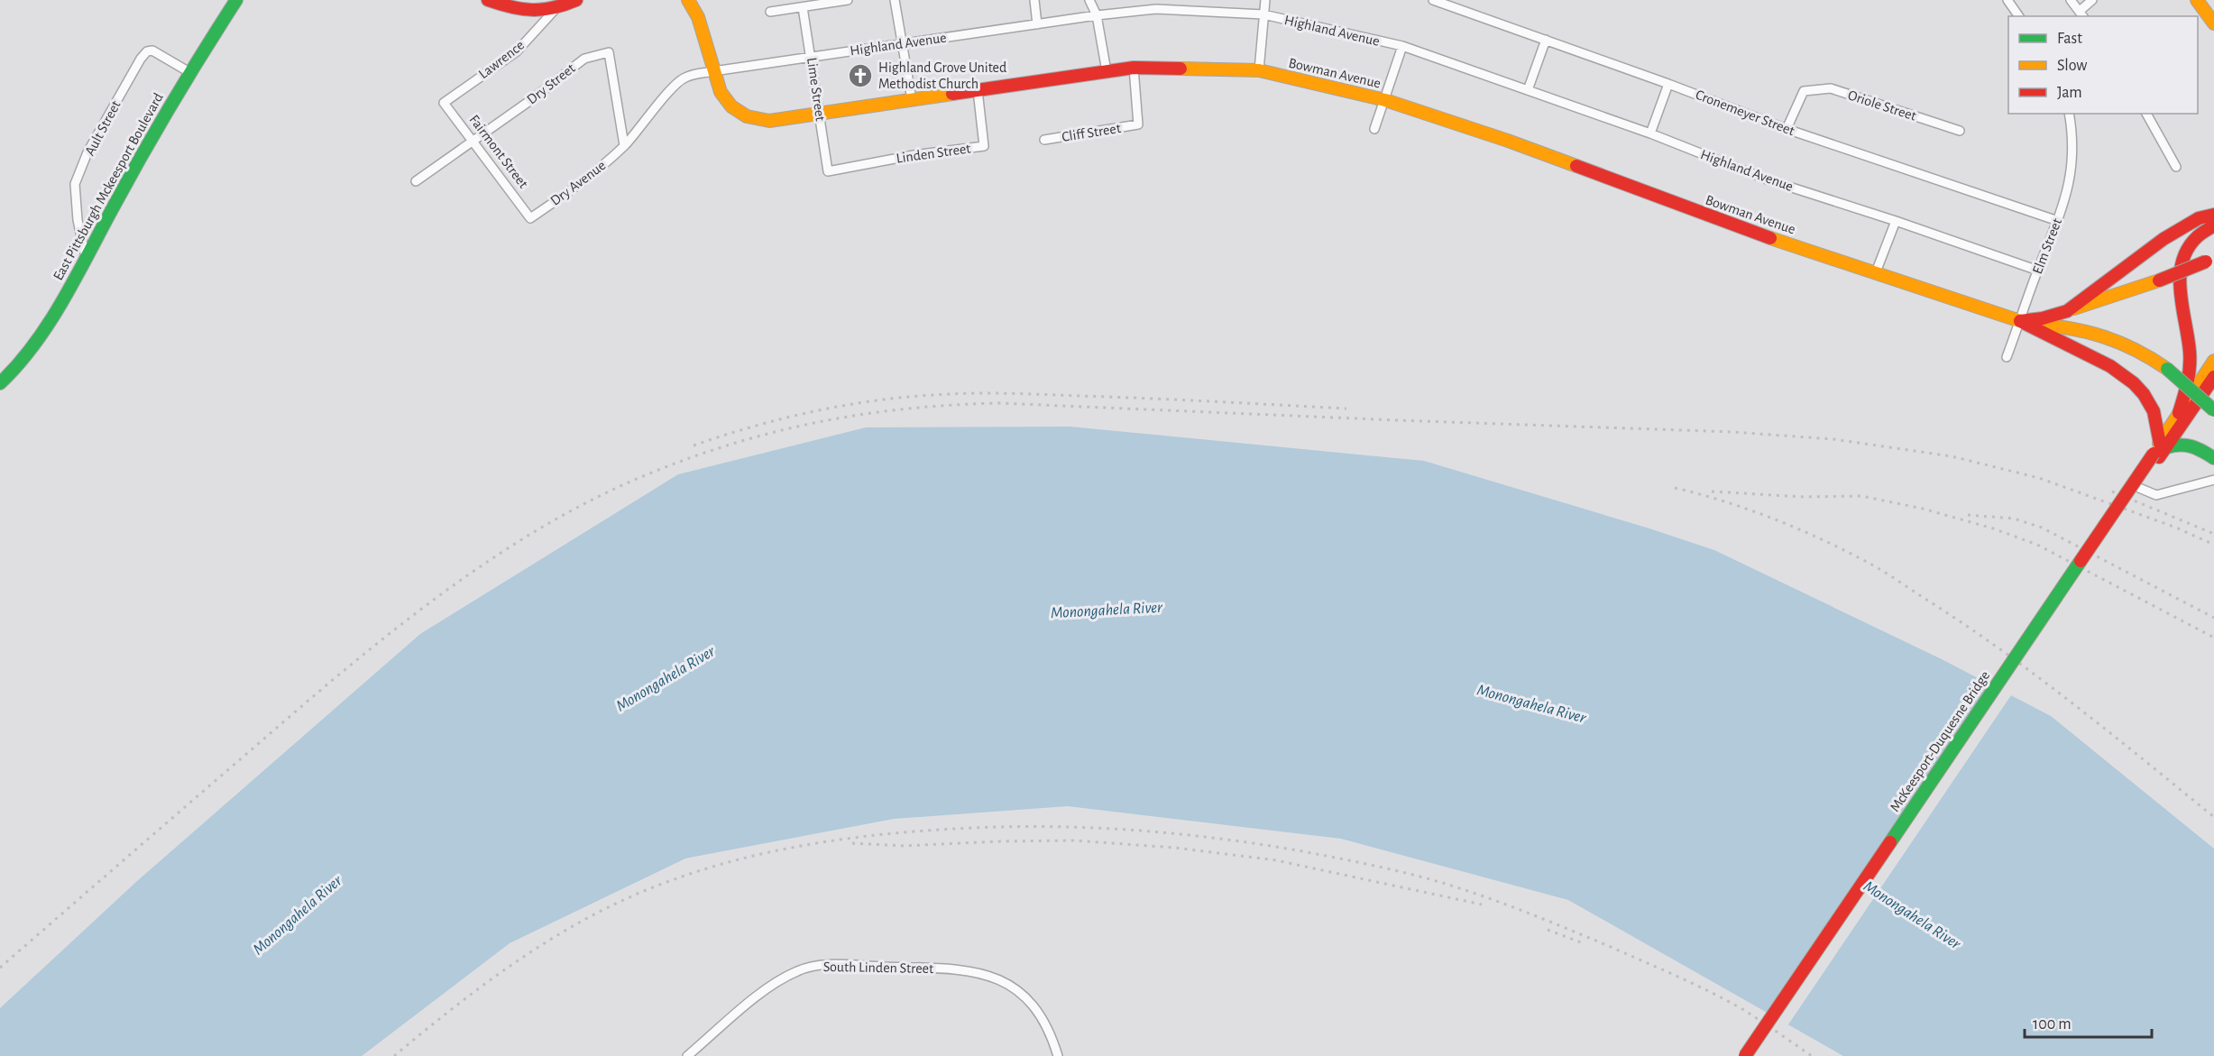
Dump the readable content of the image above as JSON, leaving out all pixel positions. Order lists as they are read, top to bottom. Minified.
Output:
{"streets":{"main road":["Bowman Avenue","East Pittsburgh Mckeesport Boulevard","McKeesport-Duquesne Bridge"],"street":["Highland Avenue","Lawrence","Dry Street","Lime Street","Oriole Street","Cronemeyer Street","Ault Street","Cliff Street","Fairmont Street","Linden Street","Dry Avenue","Elm Street","South Linden Street"]},"crossings":[["Highland Avenue","Bowman Avenue"],["Highland Avenue","Dry Street"],["Highland Avenue","Lime Street"],["Highland Avenue","Dry Avenue"],["Highland Avenue","Elm Street"],["Lawrence","Fairmont Street"],["Bowman Avenue","Lime Street"],["Bowman Avenue","Cliff Street"],["Bowman Avenue","Linden Street"],["Bowman Avenue","Elm Street"],["Dry Street","Fairmont Street"],["Dry Street","Dry Avenue"],["Lime Street","Linden Street"],["Oriole Street","Cronemeyer Street"],["Cronemeyer Street","Elm Street"],["Ault Street","East Pittsburgh Mckeesport Boulevard"],["Fairmont Street","Dry Avenue"]],"water":["Monongahela River"],"places":{"church":["Highland Grove United Methodist Church"]},"legend":["Fast","Slow","Jam"],"scale_bar":"100 m"}
